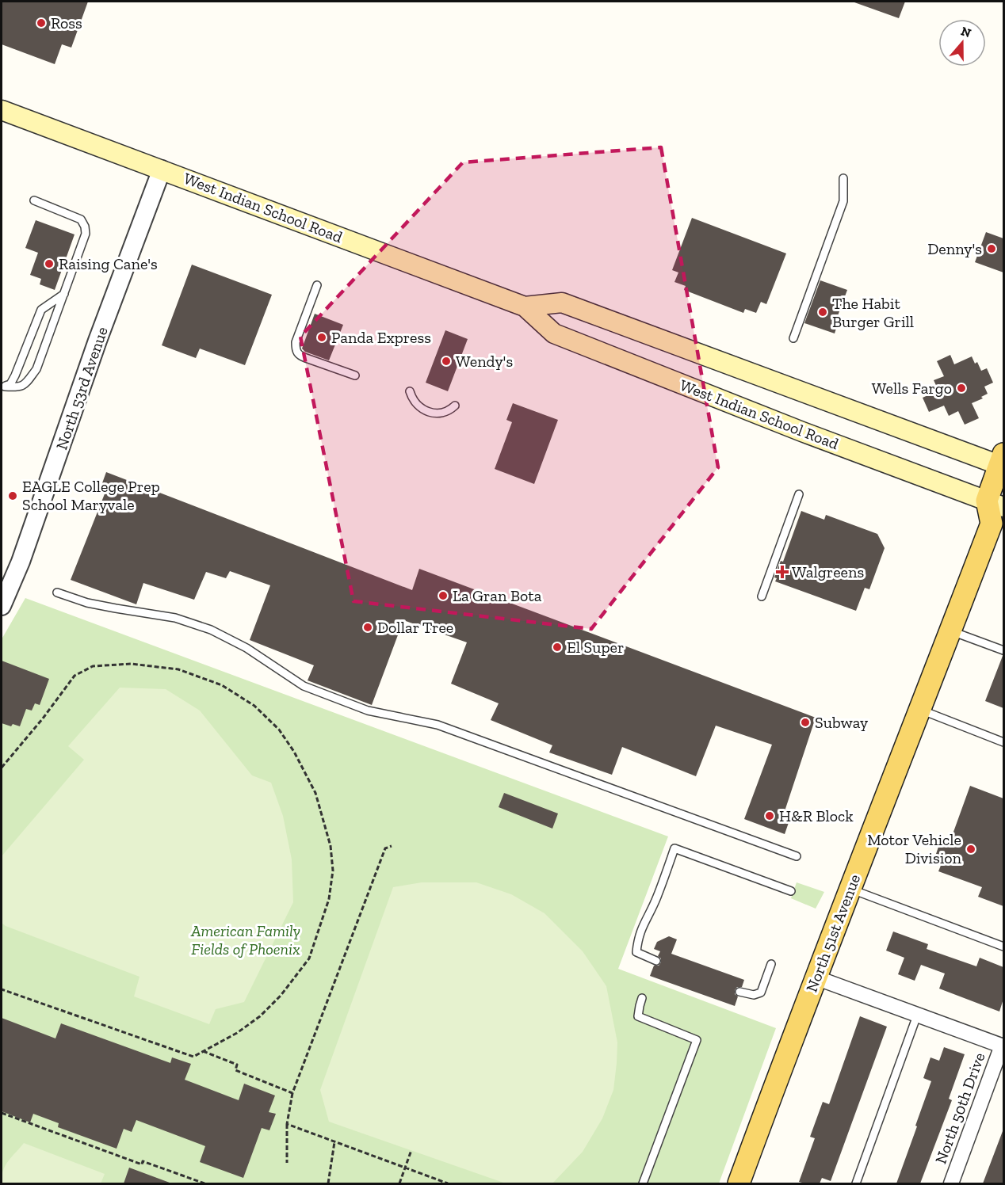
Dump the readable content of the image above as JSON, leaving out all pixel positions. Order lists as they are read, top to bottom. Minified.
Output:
{"streets":{"main road":["West Indian School Road","North 51st Avenue"],"street":["North 53rd Avenue","North 50th Drive"]},"crossings":[["West Indian School Road","North 53rd Avenue"],["West Indian School Road","North 51st Avenue"]],"parks":["American Family Fields of Phoenix"],"places":{"other":["Ross","Denny's","Raising Cane's","The Habit Burger Grill","Panda Express","Wendy's","Wells Fargo","EAGLE College Prep School Maryvale","La Gran Bota","Dollar Tree","El Super","Subway","H&R Block","Motor Vehicle Division"],"health":["Walgreens"]},"north":"top"}
